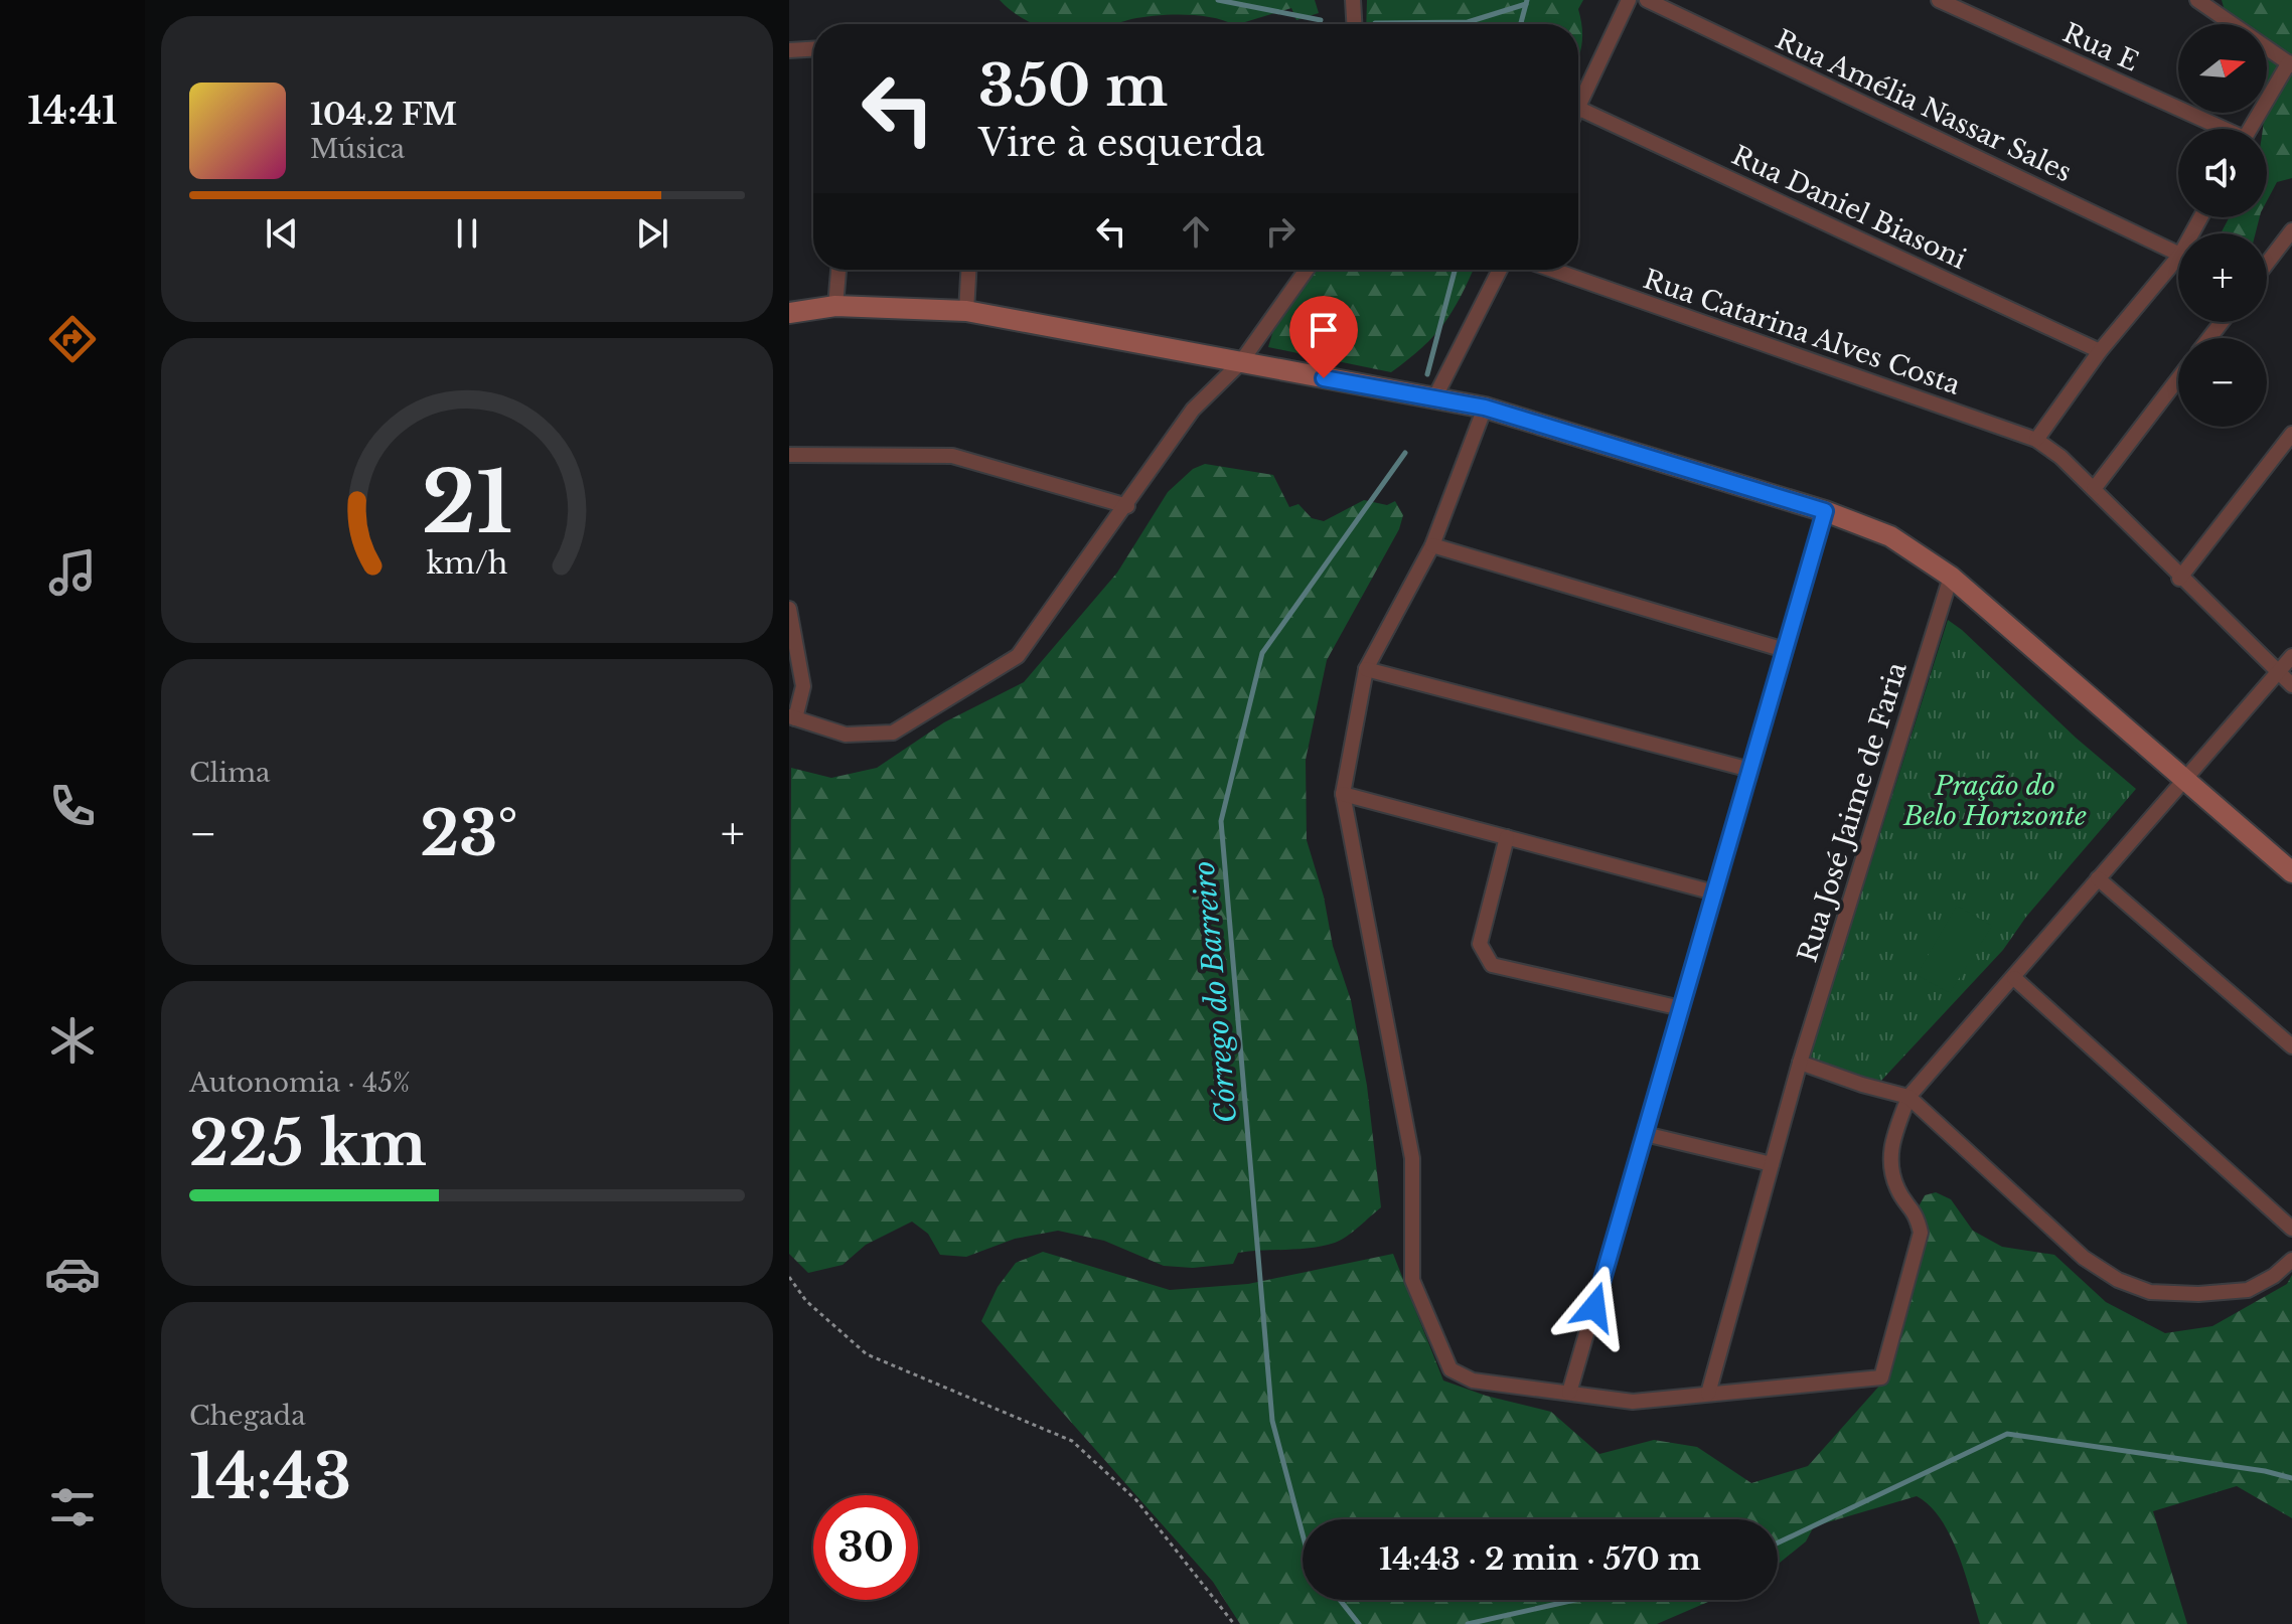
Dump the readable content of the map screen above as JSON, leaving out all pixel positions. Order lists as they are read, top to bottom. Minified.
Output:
{"streets":{"street":["Rua E","Rua Amélia Nassar Sales","Rua Daniel Biasoni","Rua Catarina Alves Costa","Rua José Jaime de Faria"]},"water":["Córrego do Barreiro"],"parks":["Pração do Belo Horizonte"],"north":"right","page":{"tabs":"14:41","map_buttons":["+","−"],"turn":["350 m","Vire à esquerda"],"song":["104.2 FM","Música"],"tile":["Clima",["Autonomia · 45%","225 km"],["Chegada","14:43"]],"heat":["−","23°","+"],"limit":"30","trip":"14:43 · 2 min · 570 m","gauge":["21","km/h"]}}
